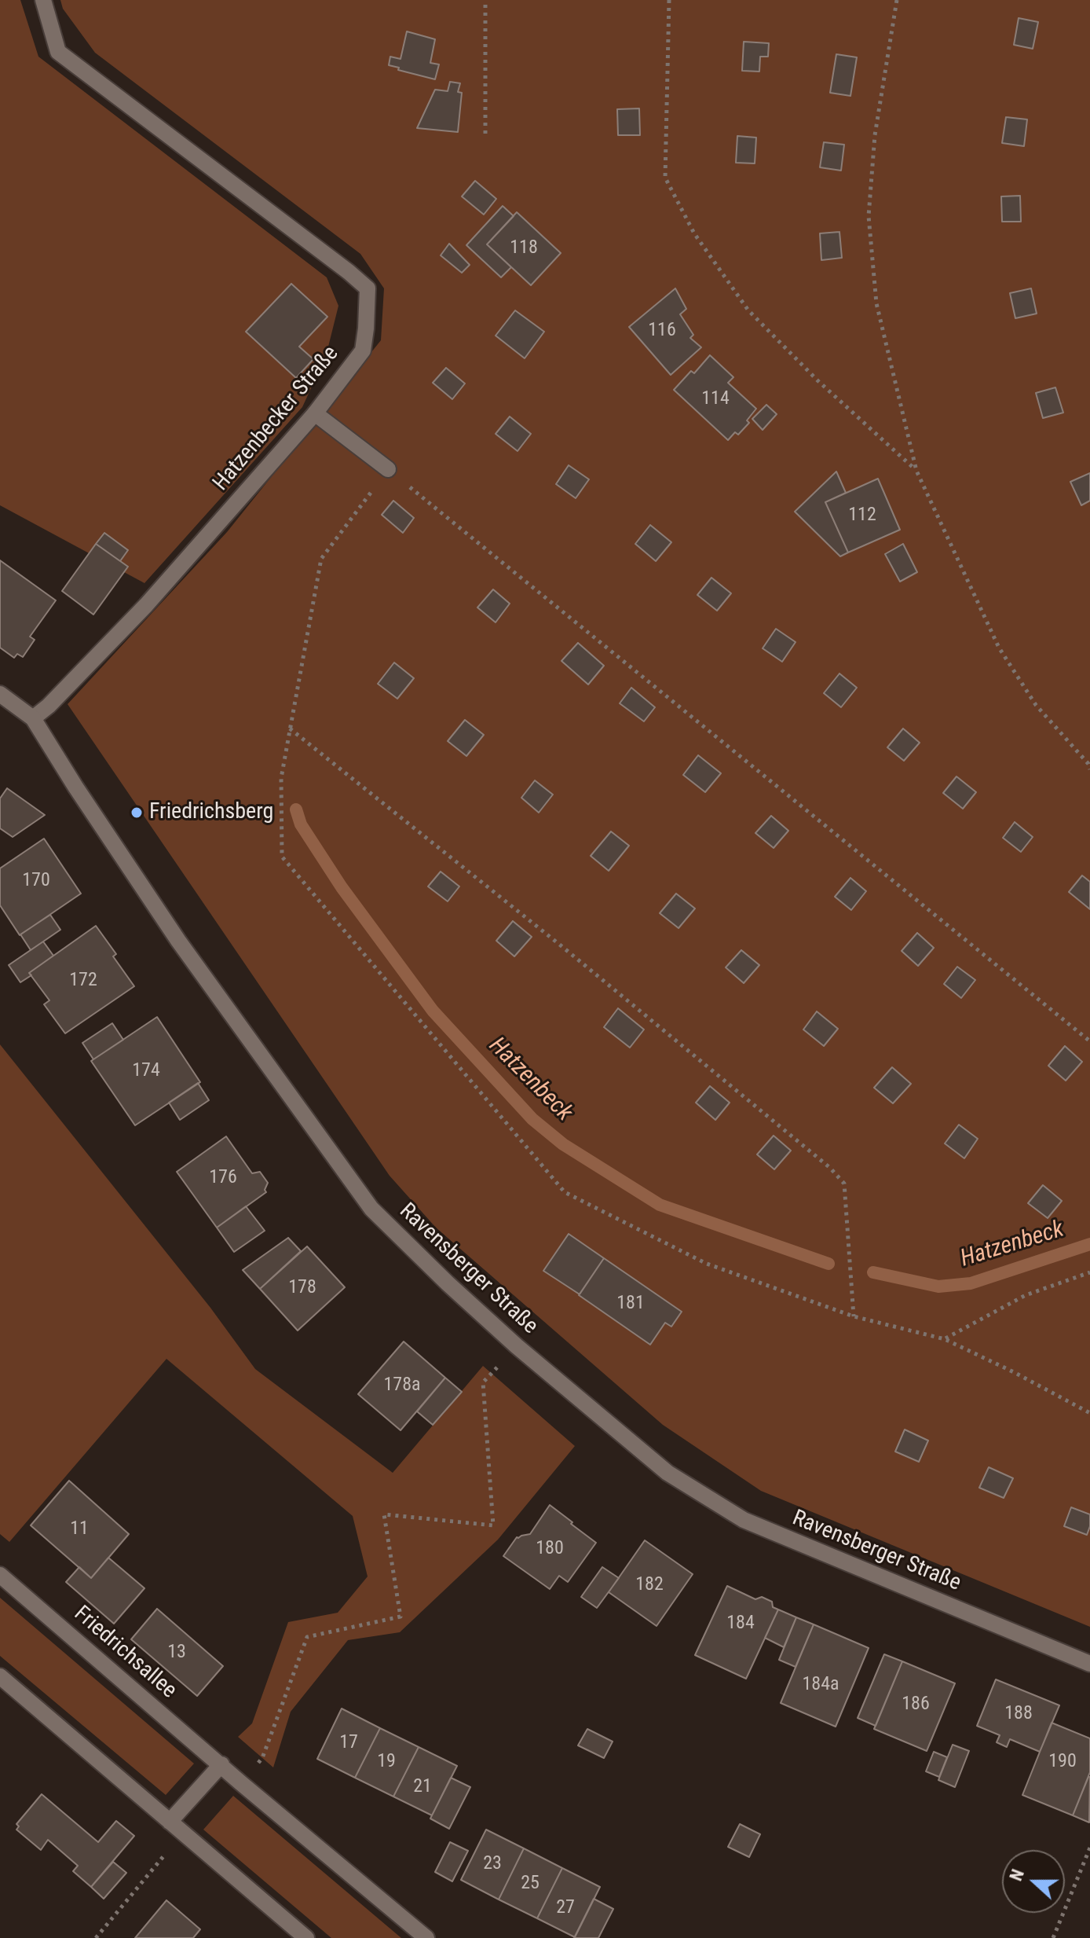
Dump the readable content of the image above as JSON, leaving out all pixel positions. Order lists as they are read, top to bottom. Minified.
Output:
{"streets":{"street":["Hatzenbecker Straße","Ravensberger Straße","Friedrichsallee"]},"crossings":[["Hatzenbecker Straße","Ravensberger Straße"]],"water":["Hatzenbeck"],"places":["Friedrichsberg"],"house_numbers":["118","116","114","112","170","172","174","176","178","181","178a","11","180","182","184","13","184a","186","188","17","19","190","21","23","25","27"],"north":"left"}
